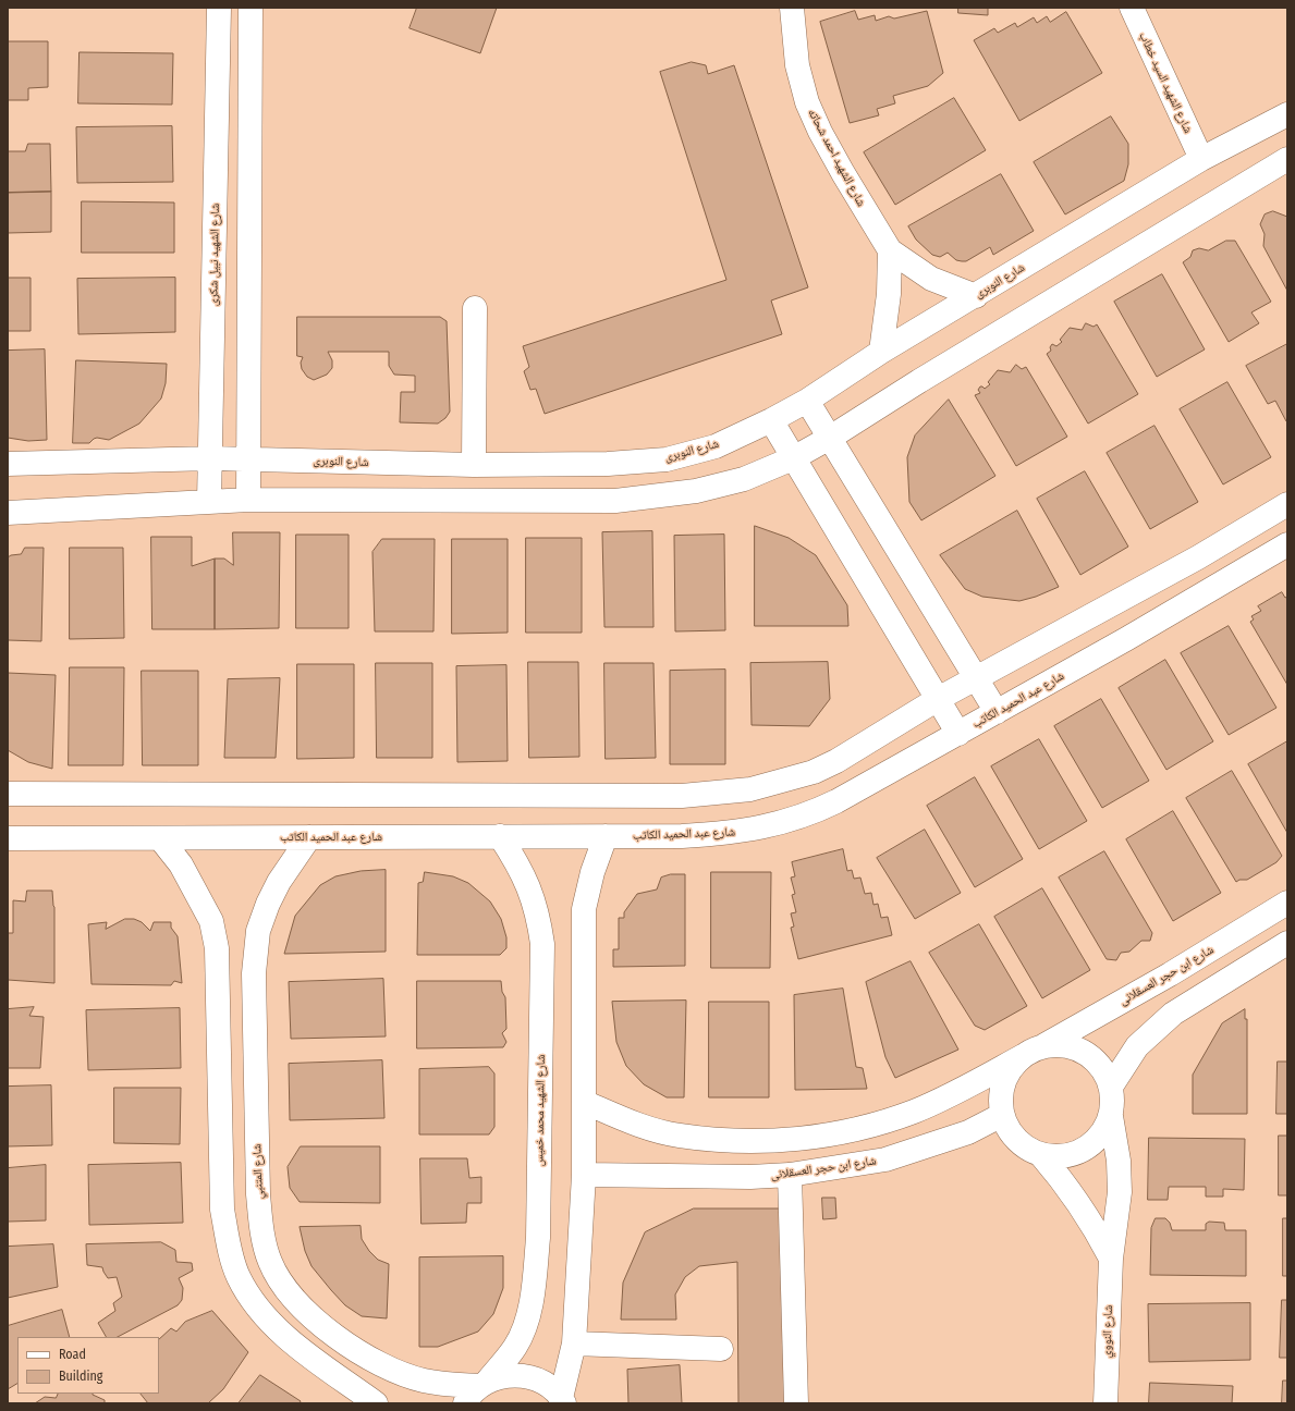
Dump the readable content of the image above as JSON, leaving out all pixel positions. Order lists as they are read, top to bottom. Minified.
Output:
{"streets":{"street":["شارع الشهيد السيد خطاب","شارع الشهيد احمد شحاته","شارع الشهيد نبيل شكرى","شارع النوبرى","شارع عبد الحميد الكاتب","شارع ابن حجر العسقلانى","شارع الشهيد محمد خميس","شارع المتنبي","شارع النووي"]},"crossings":[["شارع الشهيد السيد خطاب","شارع النوبرى"],["شارع الشهيد احمد شحاته","شارع النوبرى"],["شارع الشهيد نبيل شكرى","شارع النوبرى"],["شارع عبد الحميد الكاتب","شارع الشهيد محمد خميس"],["شارع عبد الحميد الكاتب","شارع المتنبي"],["شارع ابن حجر العسقلانى","شارع النووي"],["شارع الشهيد محمد خميس","شارع المتنبي"]],"legend":["Road","Building"]}
